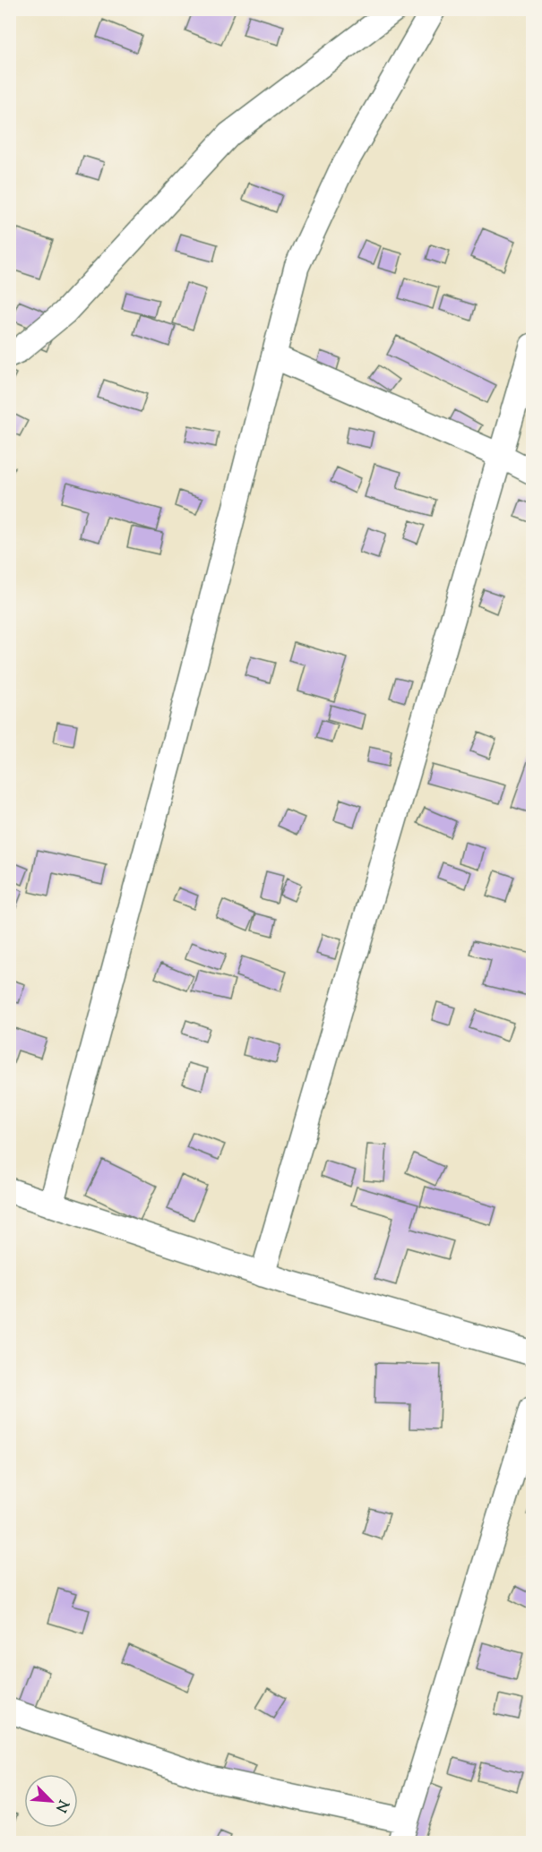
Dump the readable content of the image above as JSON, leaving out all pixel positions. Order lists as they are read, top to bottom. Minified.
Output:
{"north":"bottom right"}
